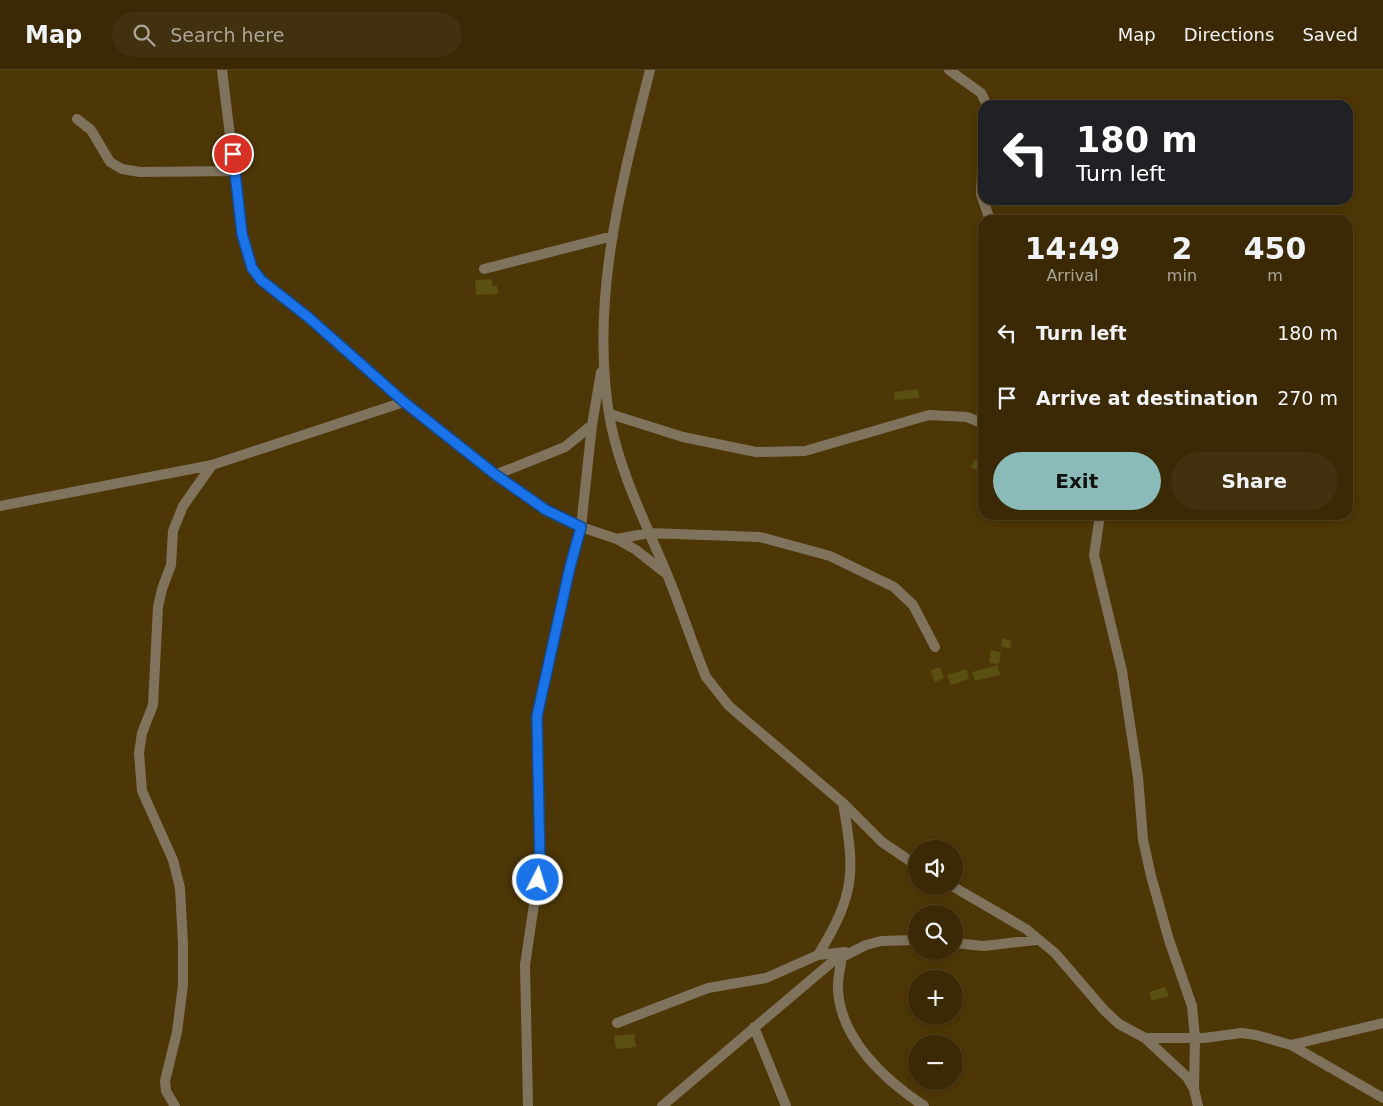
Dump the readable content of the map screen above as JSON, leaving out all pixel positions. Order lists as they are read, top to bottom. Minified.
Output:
{"page":{"header":"Map","search":"Search here","nav":["Map","Directions","Saved"],"turn":["180 m","Turn left"],"eta":["14:49","Arrival","2","min","450","m"],"list":[{"name":"Turn left","value":"180 m"},{"name":"Arrive at destination","value":"270 m"}],"buttons":["Exit","Share"],"map_buttons":["+","−"]}}
